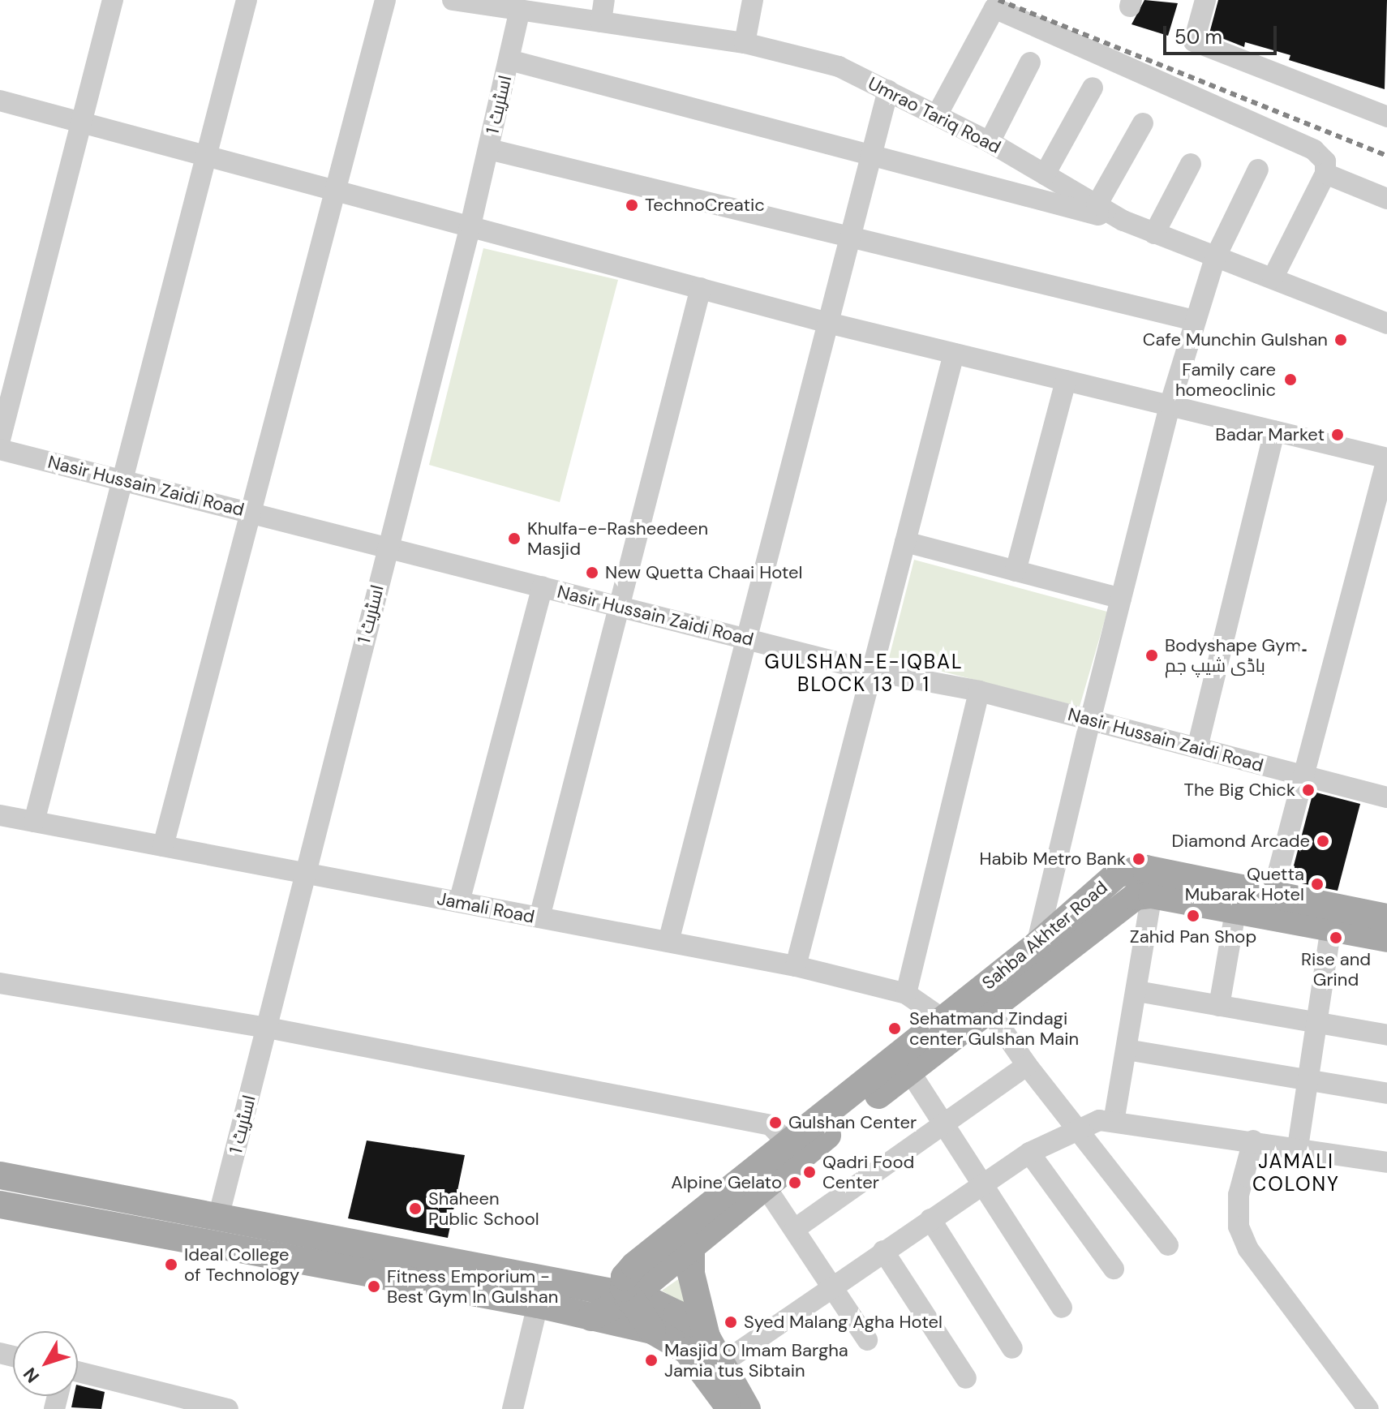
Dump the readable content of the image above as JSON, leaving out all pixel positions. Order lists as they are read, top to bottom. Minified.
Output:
{"streets":{"main road":["Sahba Akhter Road"],"street":["اسٹریٹ 1","Umrao Tariq Road","Nasir Hussain Zaidi Road","Jamali Road"]},"crossings":[["اسٹریٹ 1","Umrao Tariq Road"],["اسٹریٹ 1","Nasir Hussain Zaidi Road"],["اسٹریٹ 1","Jamali Road"],["Jamali Road","Sahba Akhter Road"]],"districts":["GULSHAN-E-IQBAL BLOCK 13 D 1","JAMALI COLONY"],"places":["TechnoCreatic","Cafe Munchin Gulshan","Family care homeoclinic","Badar Market","Khulfa-e-Rasheedeen Masjid","New Quetta Chaai Hotel","Bodyshape Gym۔ باڈی شیپ جم","The Big Chick","Diamond Arcade","Habib Metro Bank","Quetta Mubarak Hotel","Zahid Pan Shop","Rise and Grind","Sehatmand Zindagi center Gulshan Main","Gulshan Center","Qadri Food Center","Alpine Gelato","Shaheen Public School","Ideal College of Technology","Fitness Emporium - Best Gym In Gulshan","Syed Malang Agha Hotel","Masjid O Imam Bargha Jamia tus Sibtain"],"scale_bar":"50 m","north":"bottom left"}
